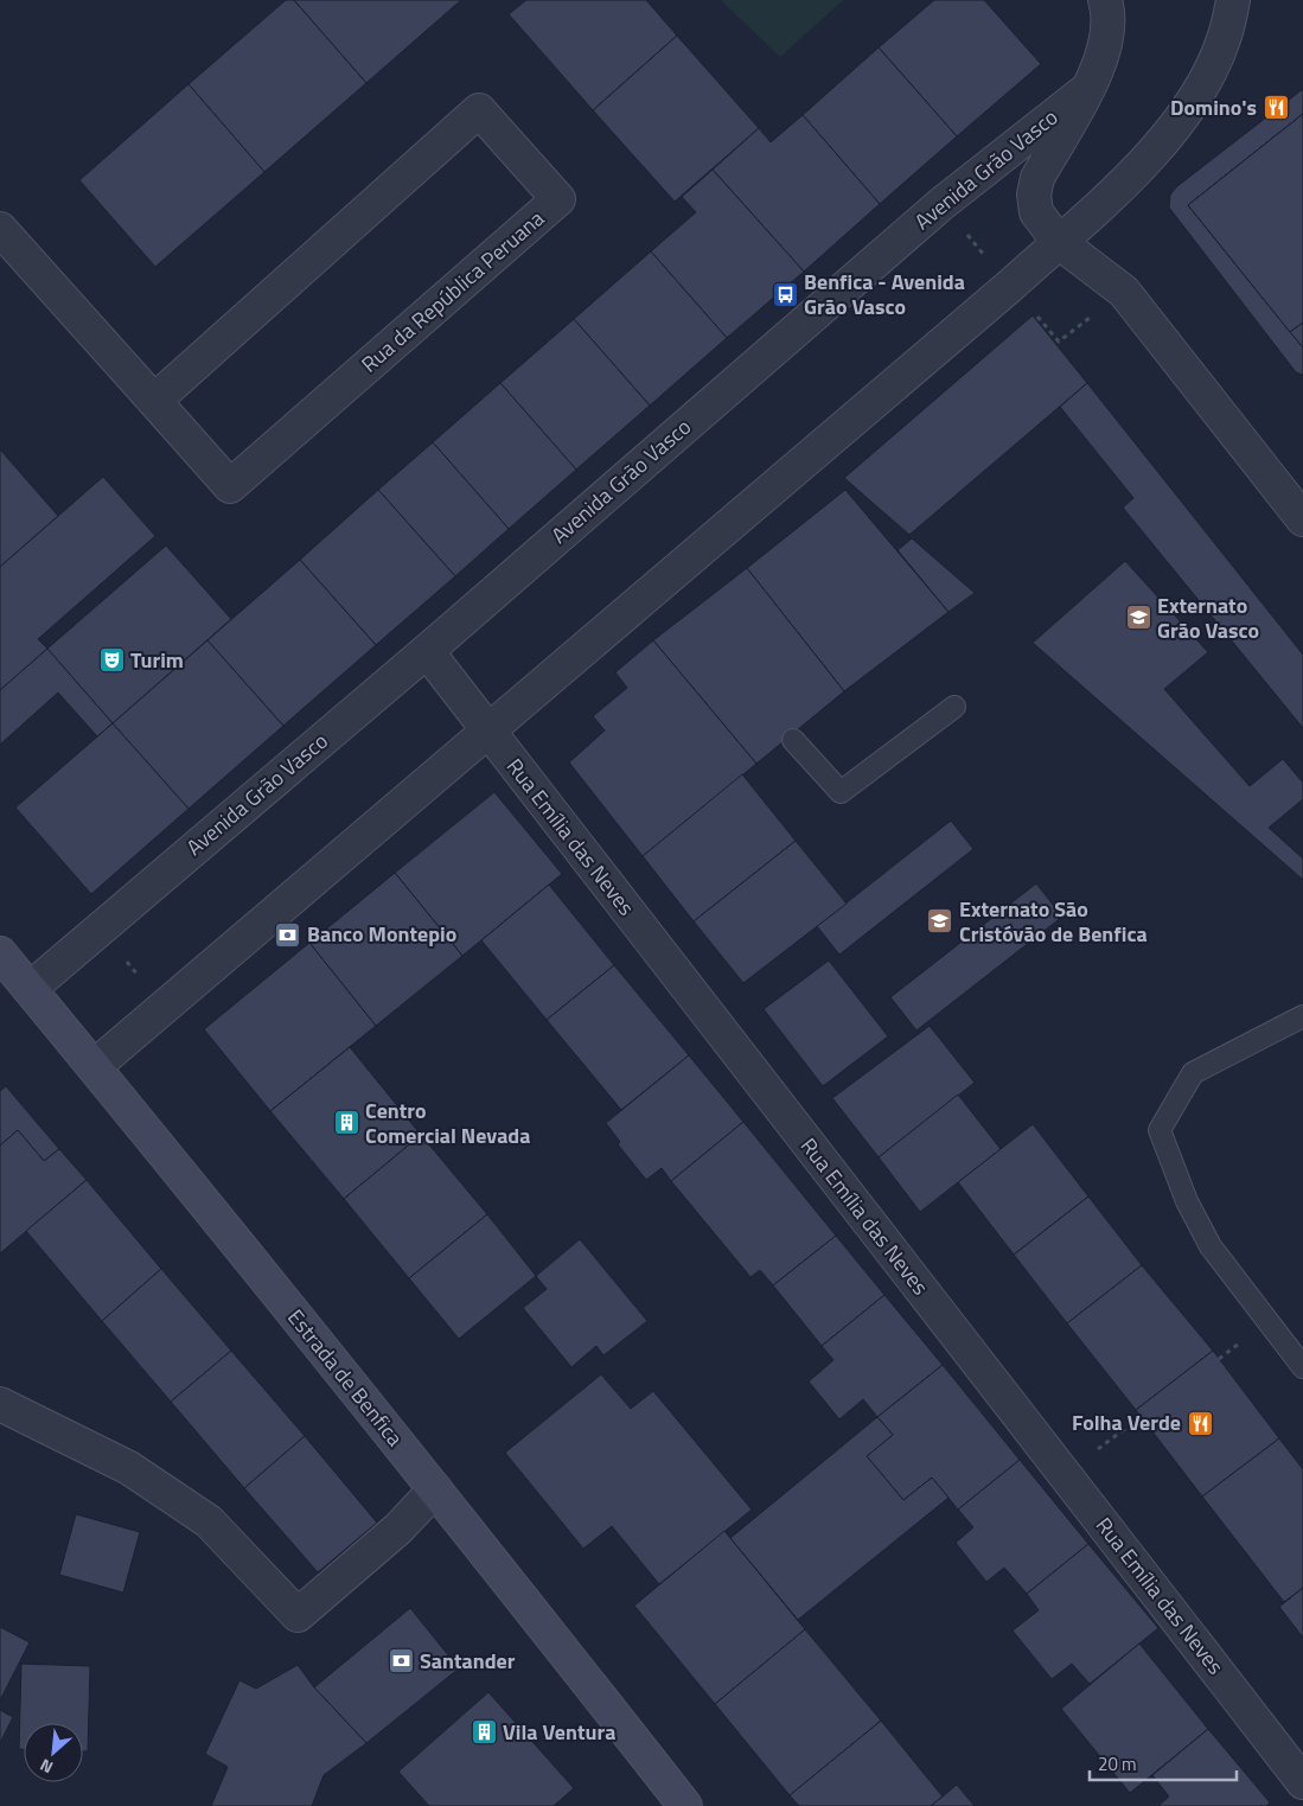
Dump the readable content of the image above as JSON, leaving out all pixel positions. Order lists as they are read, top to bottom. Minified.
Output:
{"streets":{"street":["Avenida Grão Vasco","Rua da República Peruana","Rua Emília das Neves","Estrada de Benfica"]},"crossings":[["Avenida Grão Vasco","Rua Emília das Neves"],["Avenida Grão Vasco","Estrada de Benfica"]],"places":{"restaurant":["Domino's","Folha Verde"],"bus stop":["Benfica - Avenida Grão Vasco"],"school or university":["Externato Grão Vasco","Externato São Cristóvão de Benfica"],"theatre":["Turim"],"bank":["Banco Montepio","Santander"],"building":["Centro Comercial Nevada","Vila Ventura"]},"scale_bar":"20 m","north":"bottom left"}
